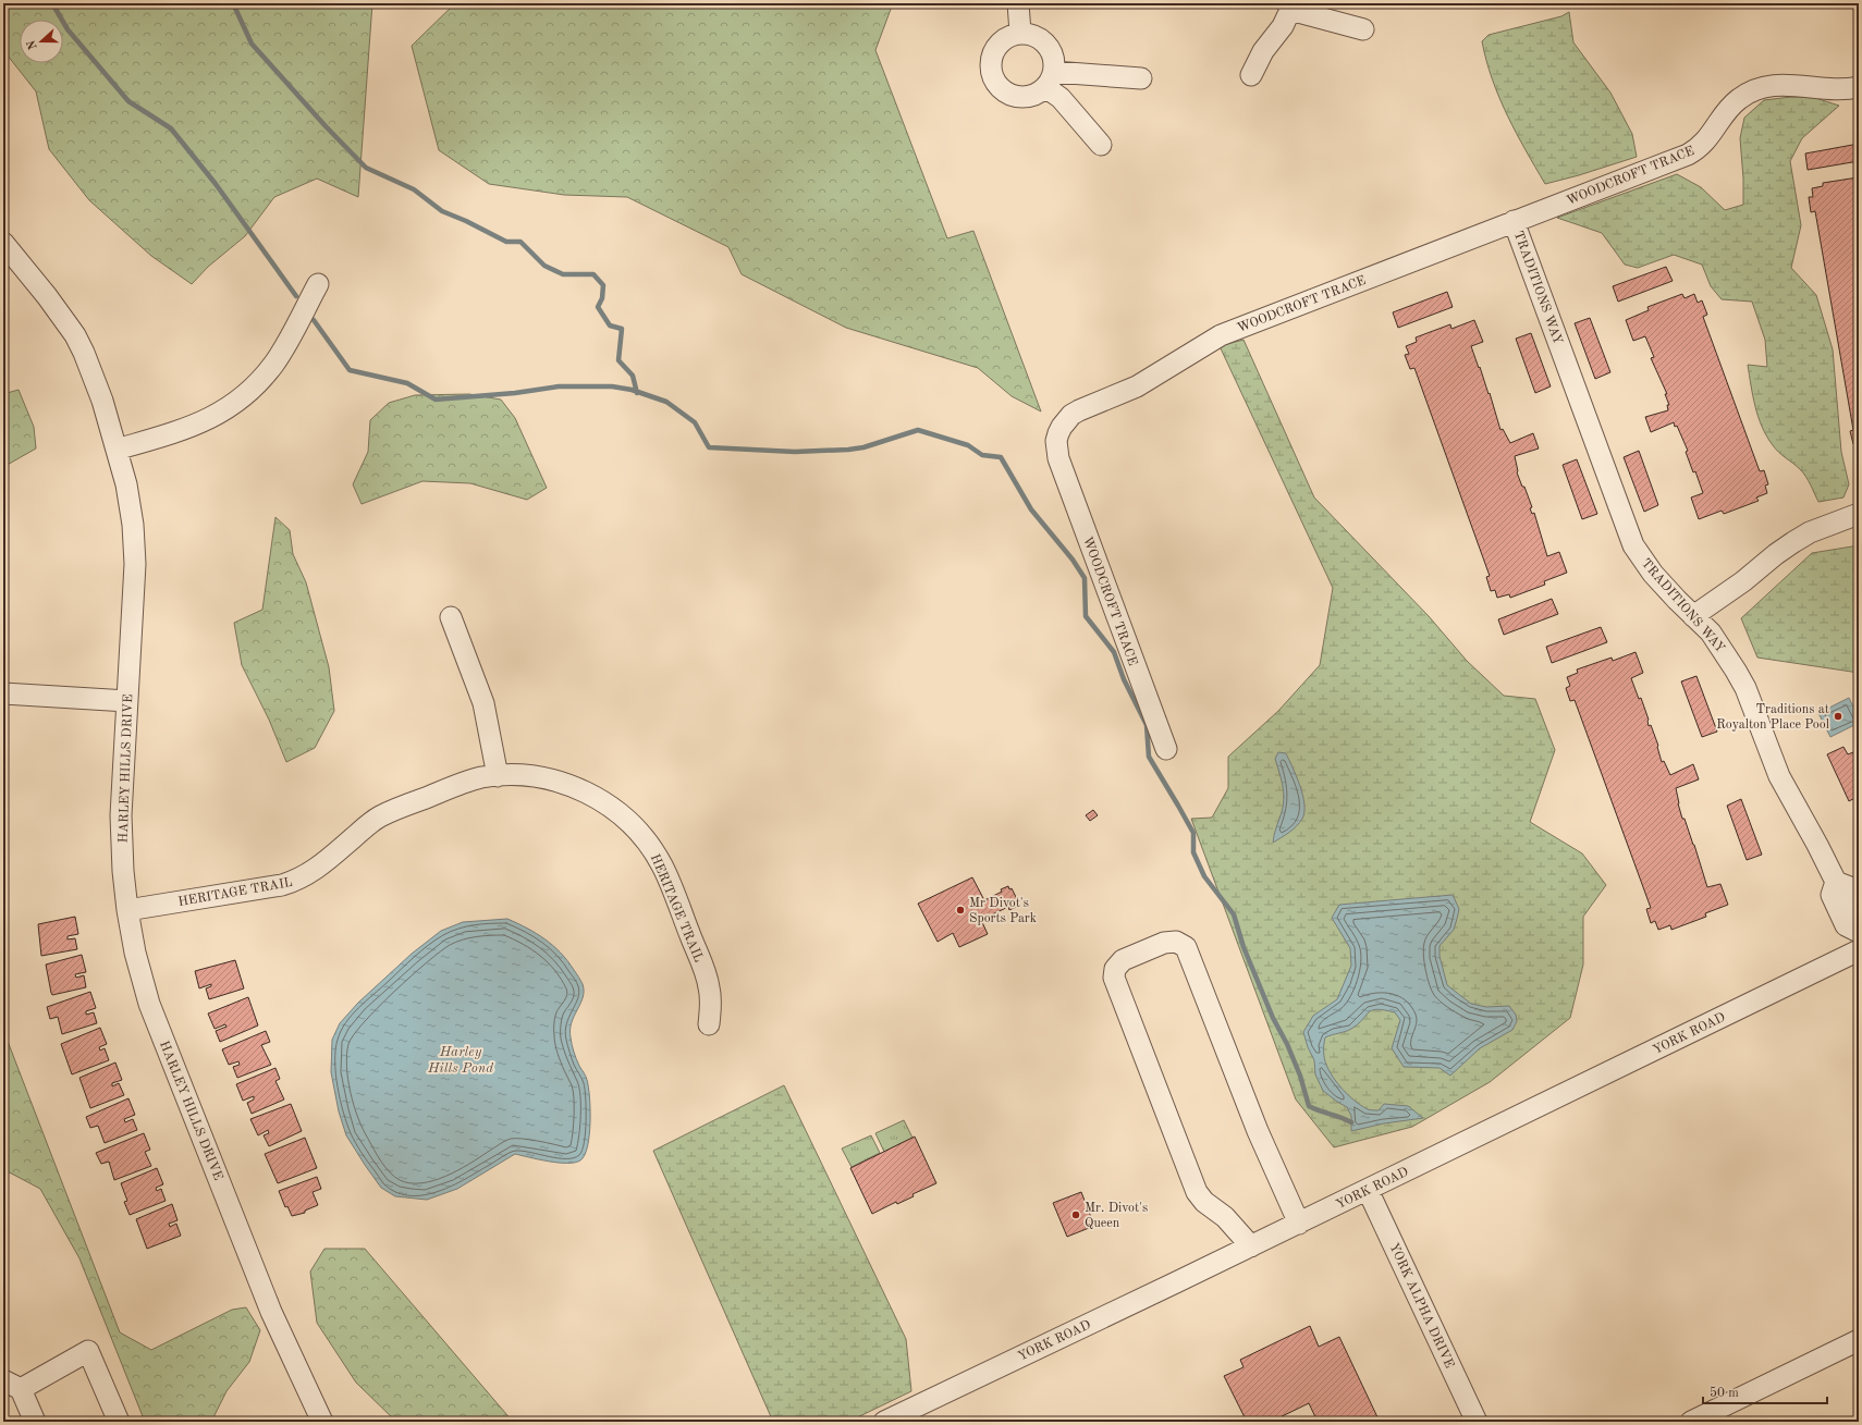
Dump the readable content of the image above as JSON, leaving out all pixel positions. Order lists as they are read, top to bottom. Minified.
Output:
{"streets":{"street":["WOODCROFT TRACE","TRADITIONS WAY","HARLEY HILLS DRIVE","HERITAGE TRAIL","YORK ROAD","YORK ALPHA DRIVE"]},"crossings":[["WOODCROFT TRACE","TRADITIONS WAY"],["TRADITIONS WAY","YORK ROAD"],["HARLEY HILLS DRIVE","HERITAGE TRAIL"],["YORK ROAD","YORK ALPHA DRIVE"]],"water":["Harley Hills Pond"],"places":["Traditions at Royalton Place Pool","Mr Divot's Sports Park","Mr. Divot's Queen"],"scale_bar":"50 m","north":"left"}
